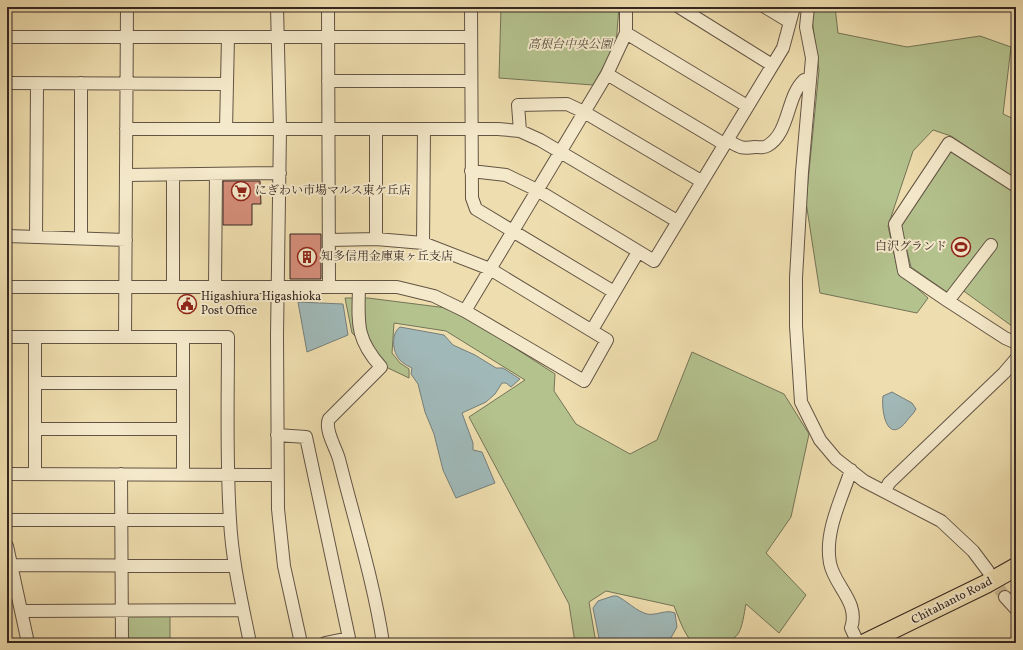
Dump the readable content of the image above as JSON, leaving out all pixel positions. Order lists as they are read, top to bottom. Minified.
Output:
{"streets":{"highway":["Chitahanto Road"]},"parks":["高根台中央公園"],"places":{"supermarket":["にぎわい市場マルス東ケ丘店"],"sports":["白沢グランド"],"building":["知多信用金庫東ヶ丘支店"],"public building":["Higashiura Higashioka Post Office"]}}
